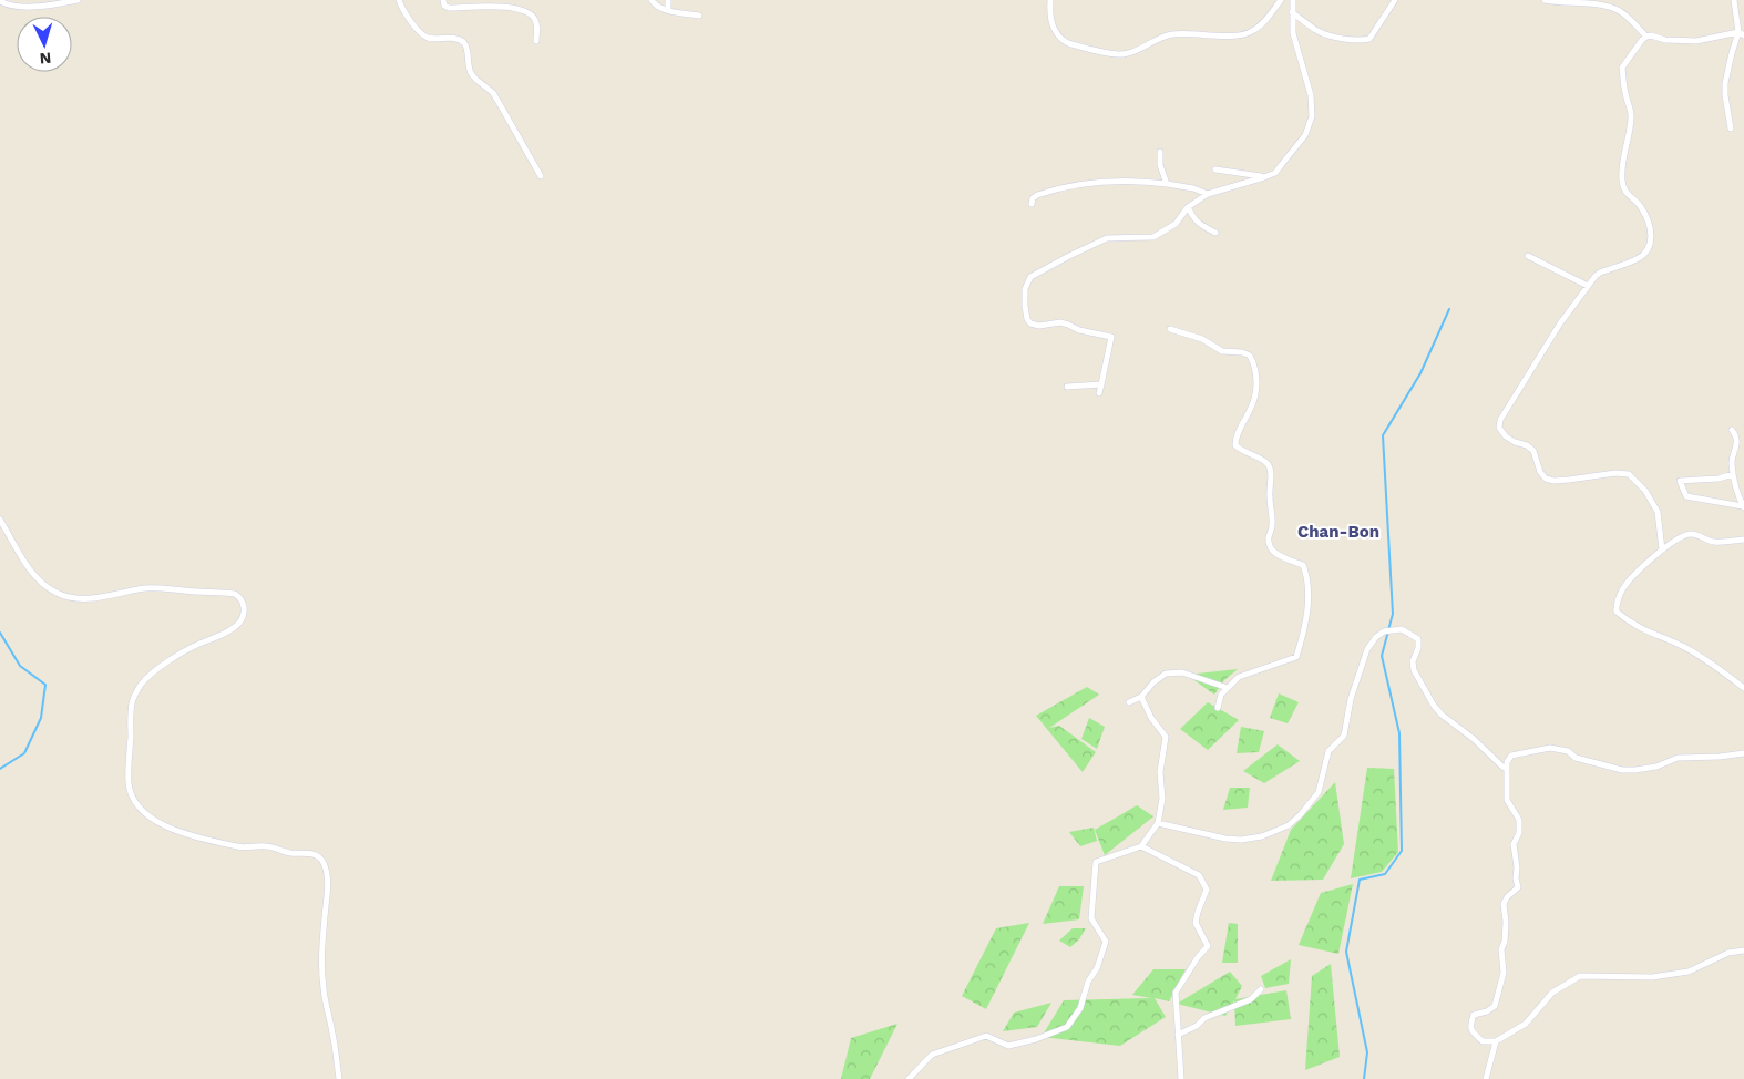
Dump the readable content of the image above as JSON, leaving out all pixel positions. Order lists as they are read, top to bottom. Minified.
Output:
{"districts":["Chan-Bon"],"north":"bottom"}
